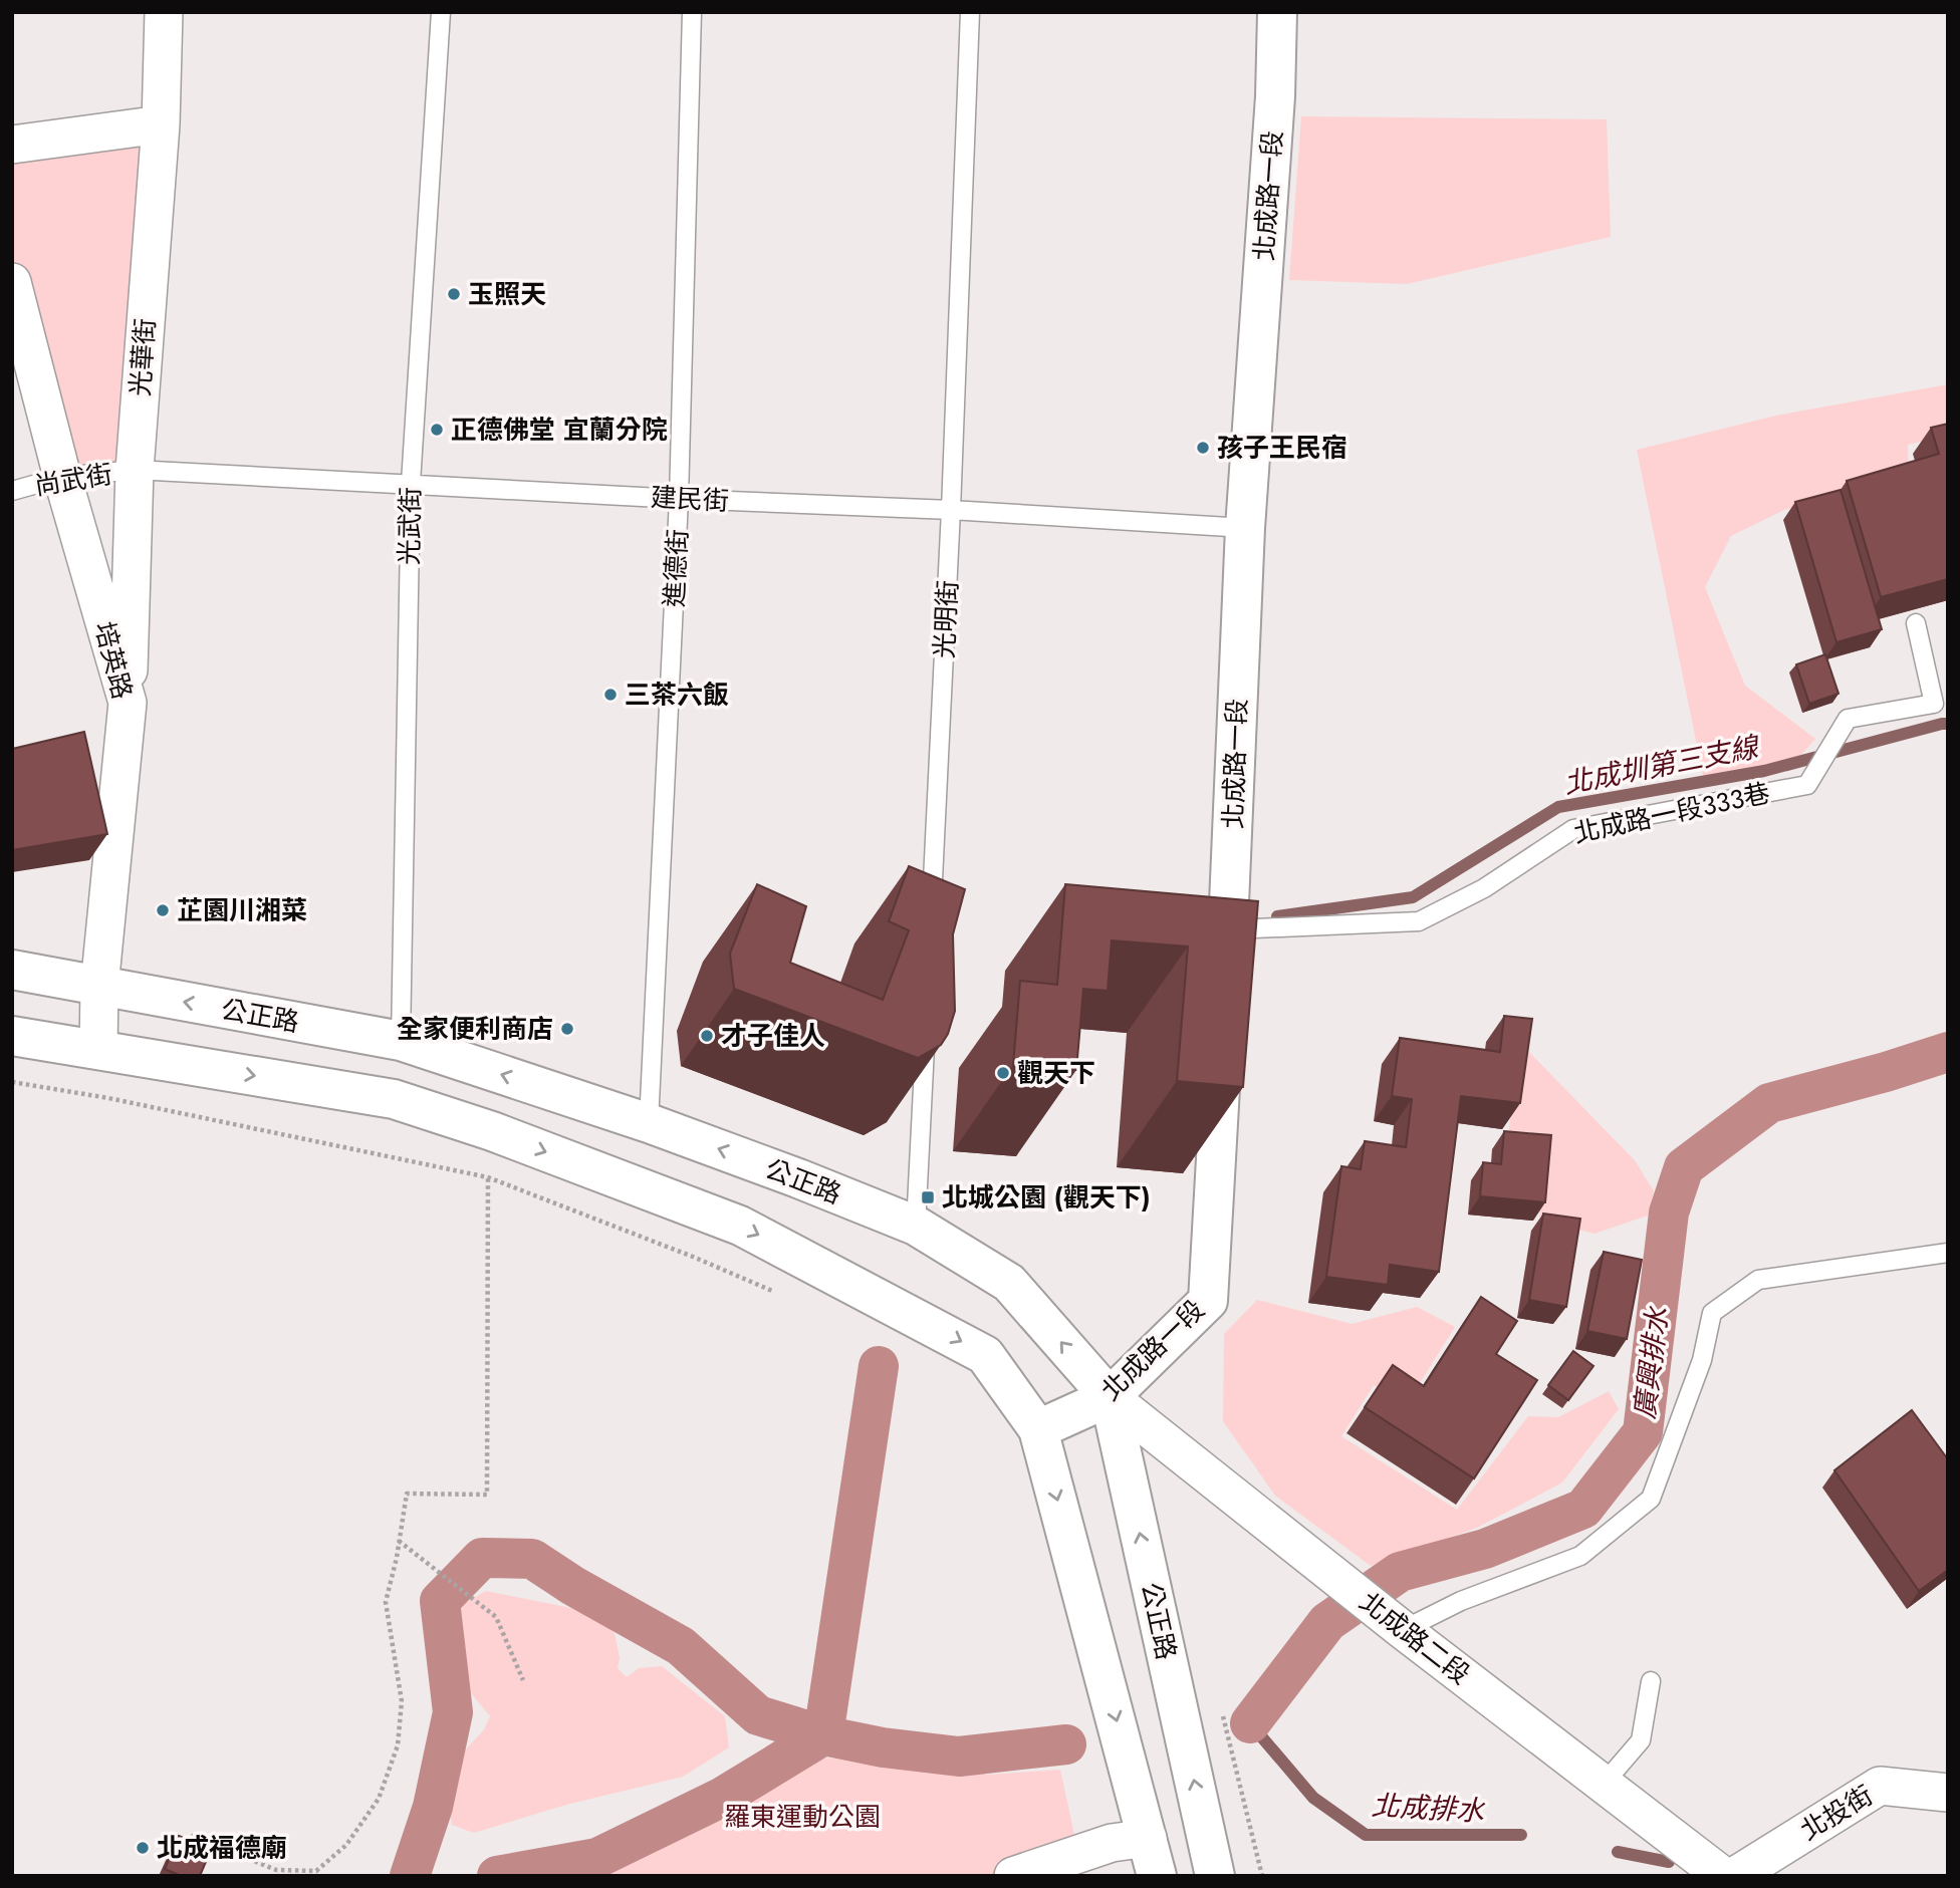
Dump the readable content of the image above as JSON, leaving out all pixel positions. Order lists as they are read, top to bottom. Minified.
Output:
{"streets":{"street":["北成路一段","光華街","培英路","公正路","北成路二段","北投街"],"lane":["尚武街","建民街","光武街","進德街","光明街","北成路一段333巷"]},"crossings":[["北成路一段","建民街"],["北成路一段","北成路一段333巷"],["北成路一段","公正路"],["北成路一段","北成路二段"],["光華街","尚武街"],["光華街","建民街"],["光華街","培英路"],["尚武街","建民街"],["尚武街","培英路"],["建民街","光武街"],["建民街","進德街"],["建民街","光明街"],["光武街","公正路"],["進德街","公正路"],["培英路","公正路"],["公正路","北成路二段"]],"water":["北成圳第三支線","廣興排水","北成排水"],"parks":["羅東運動公園"],"places":{"other":["玉照天","正德佛堂 宜蘭分院","孩子王民宿","三茶六飯","芷園川湘菜","全家便利商店","才子佳人","觀天下","北成福德廟"],"transit":["北城公園 (觀天下)"]}}
